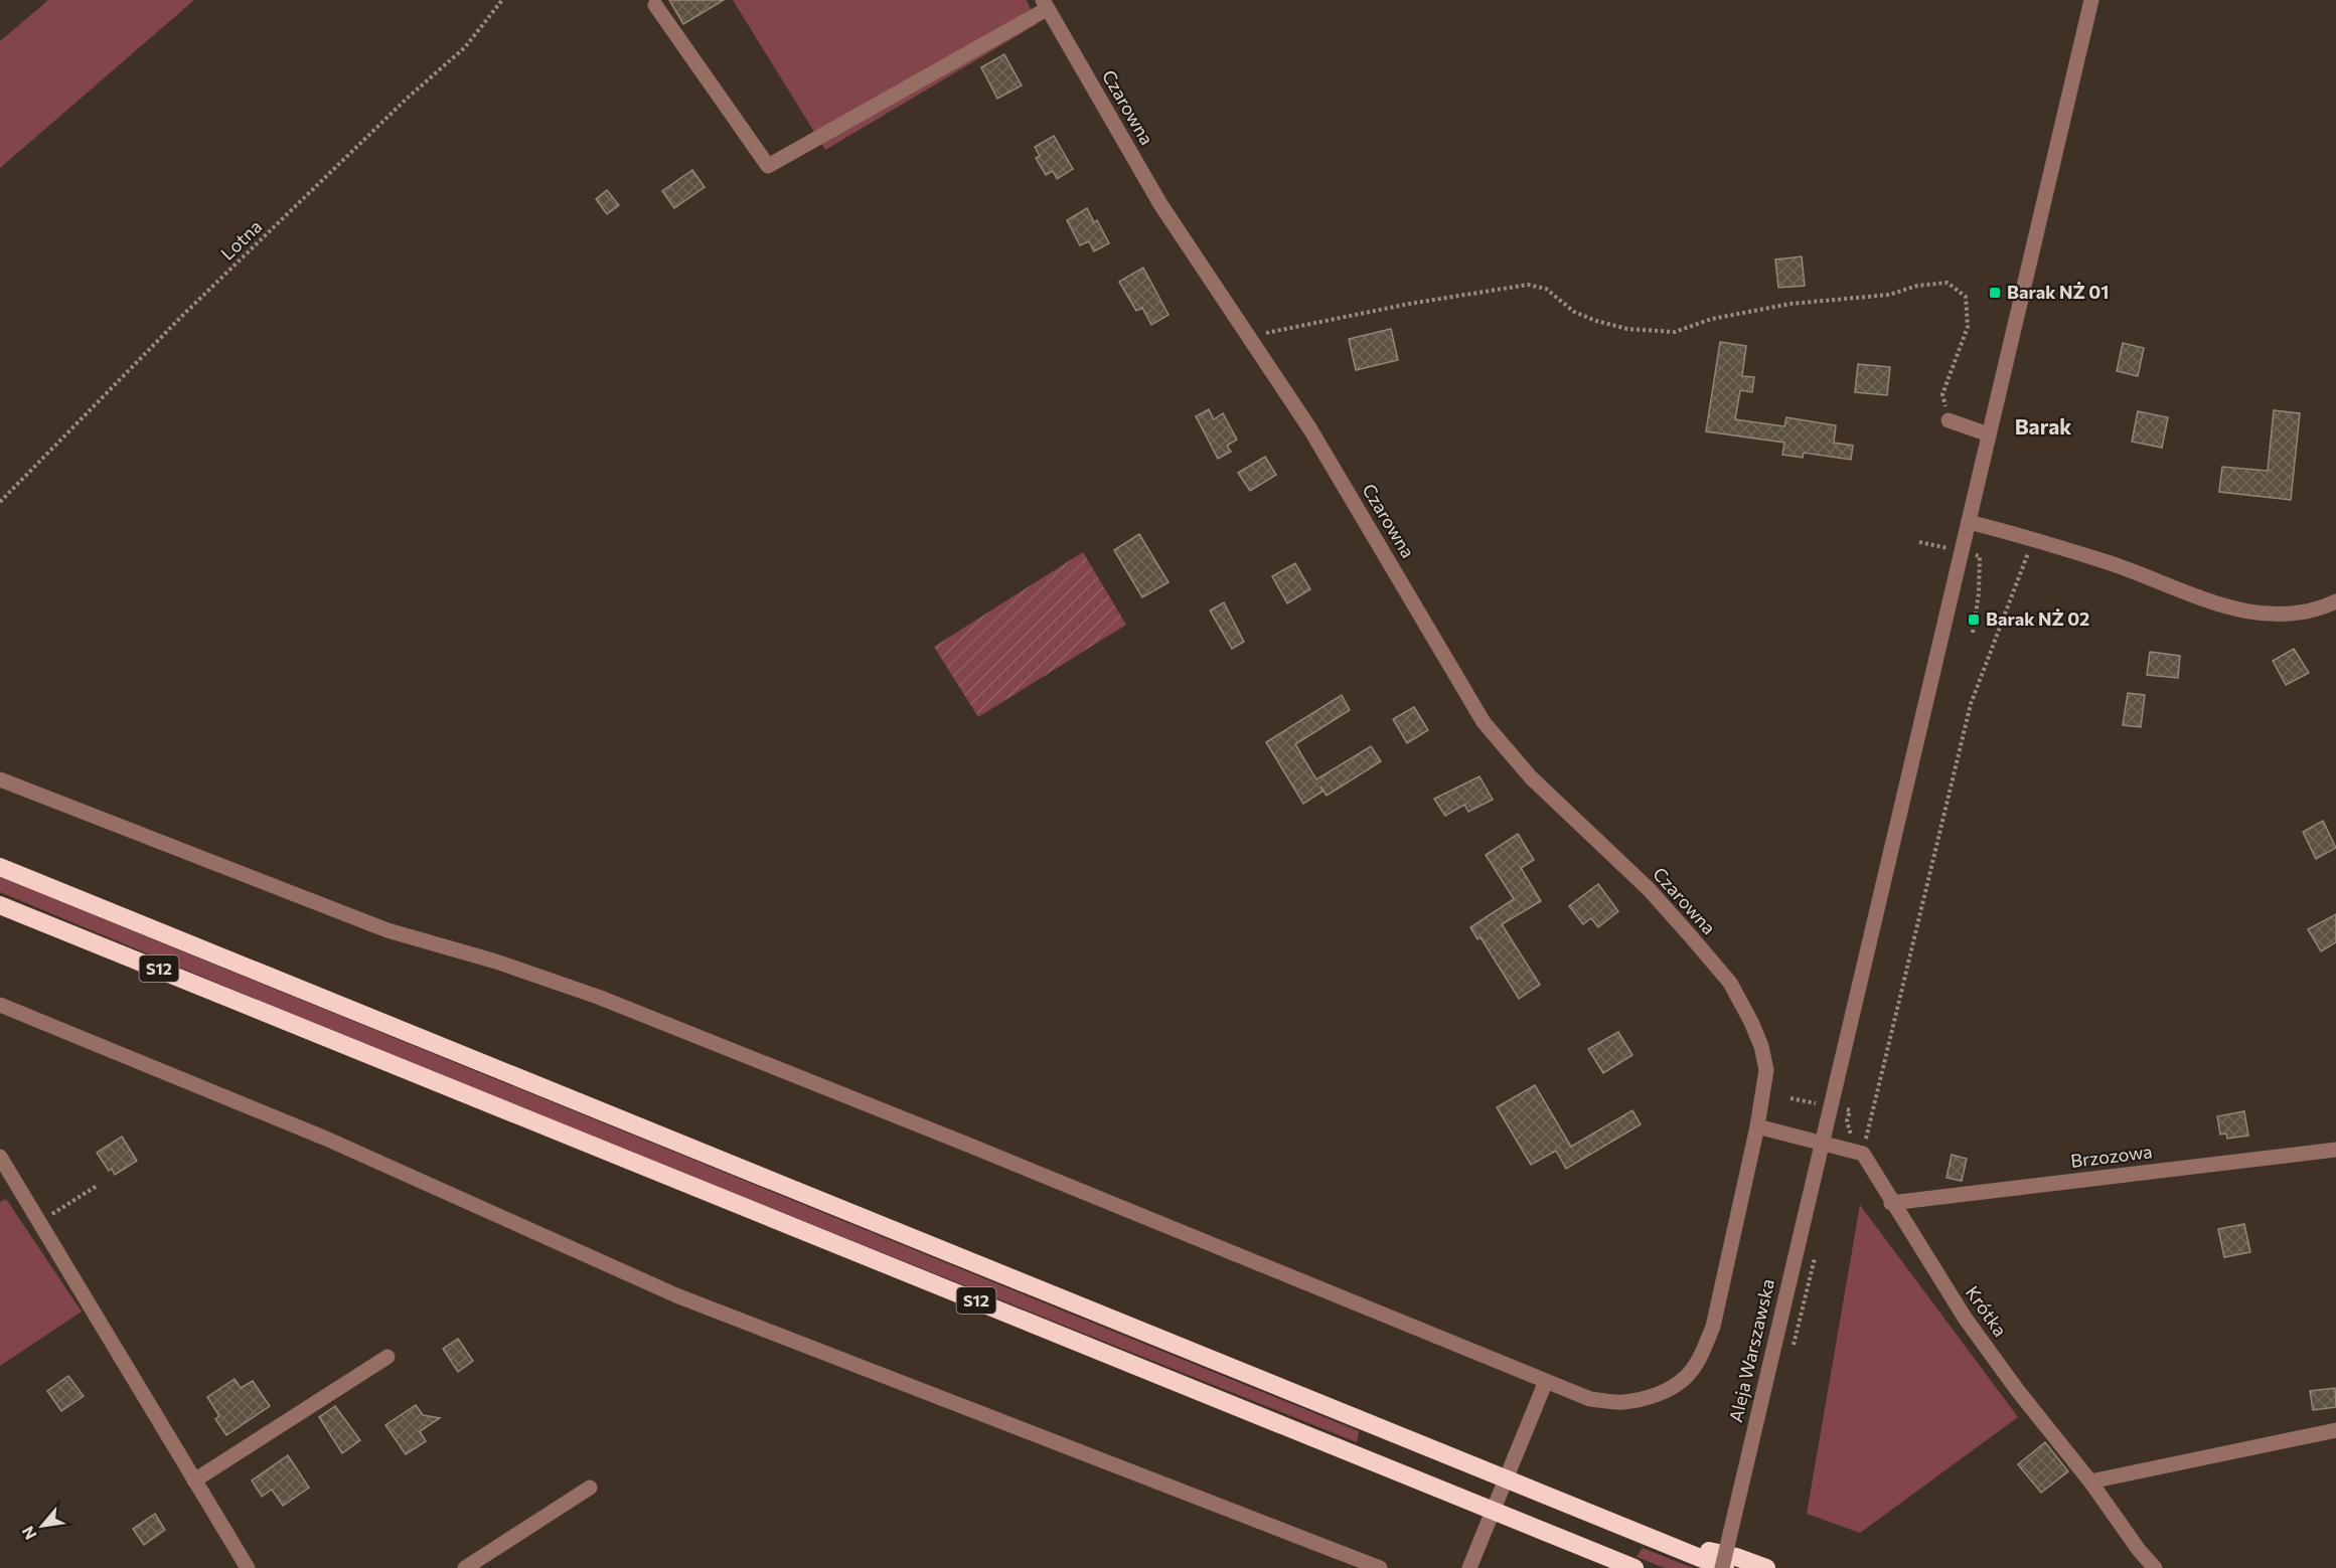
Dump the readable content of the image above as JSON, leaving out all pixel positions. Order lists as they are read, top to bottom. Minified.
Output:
{"streets":{"highway":["S12"],"street":["Czarowna","Brzozowa","Krótka","Aleja Warszawska"],"path":["Lotna"]},"crossings":[["Brzozowa","Krótka"]],"districts":["Barak"],"places":{"transit":["Barak NŻ 01","Barak NŻ 02"]},"north":"bottom left"}
